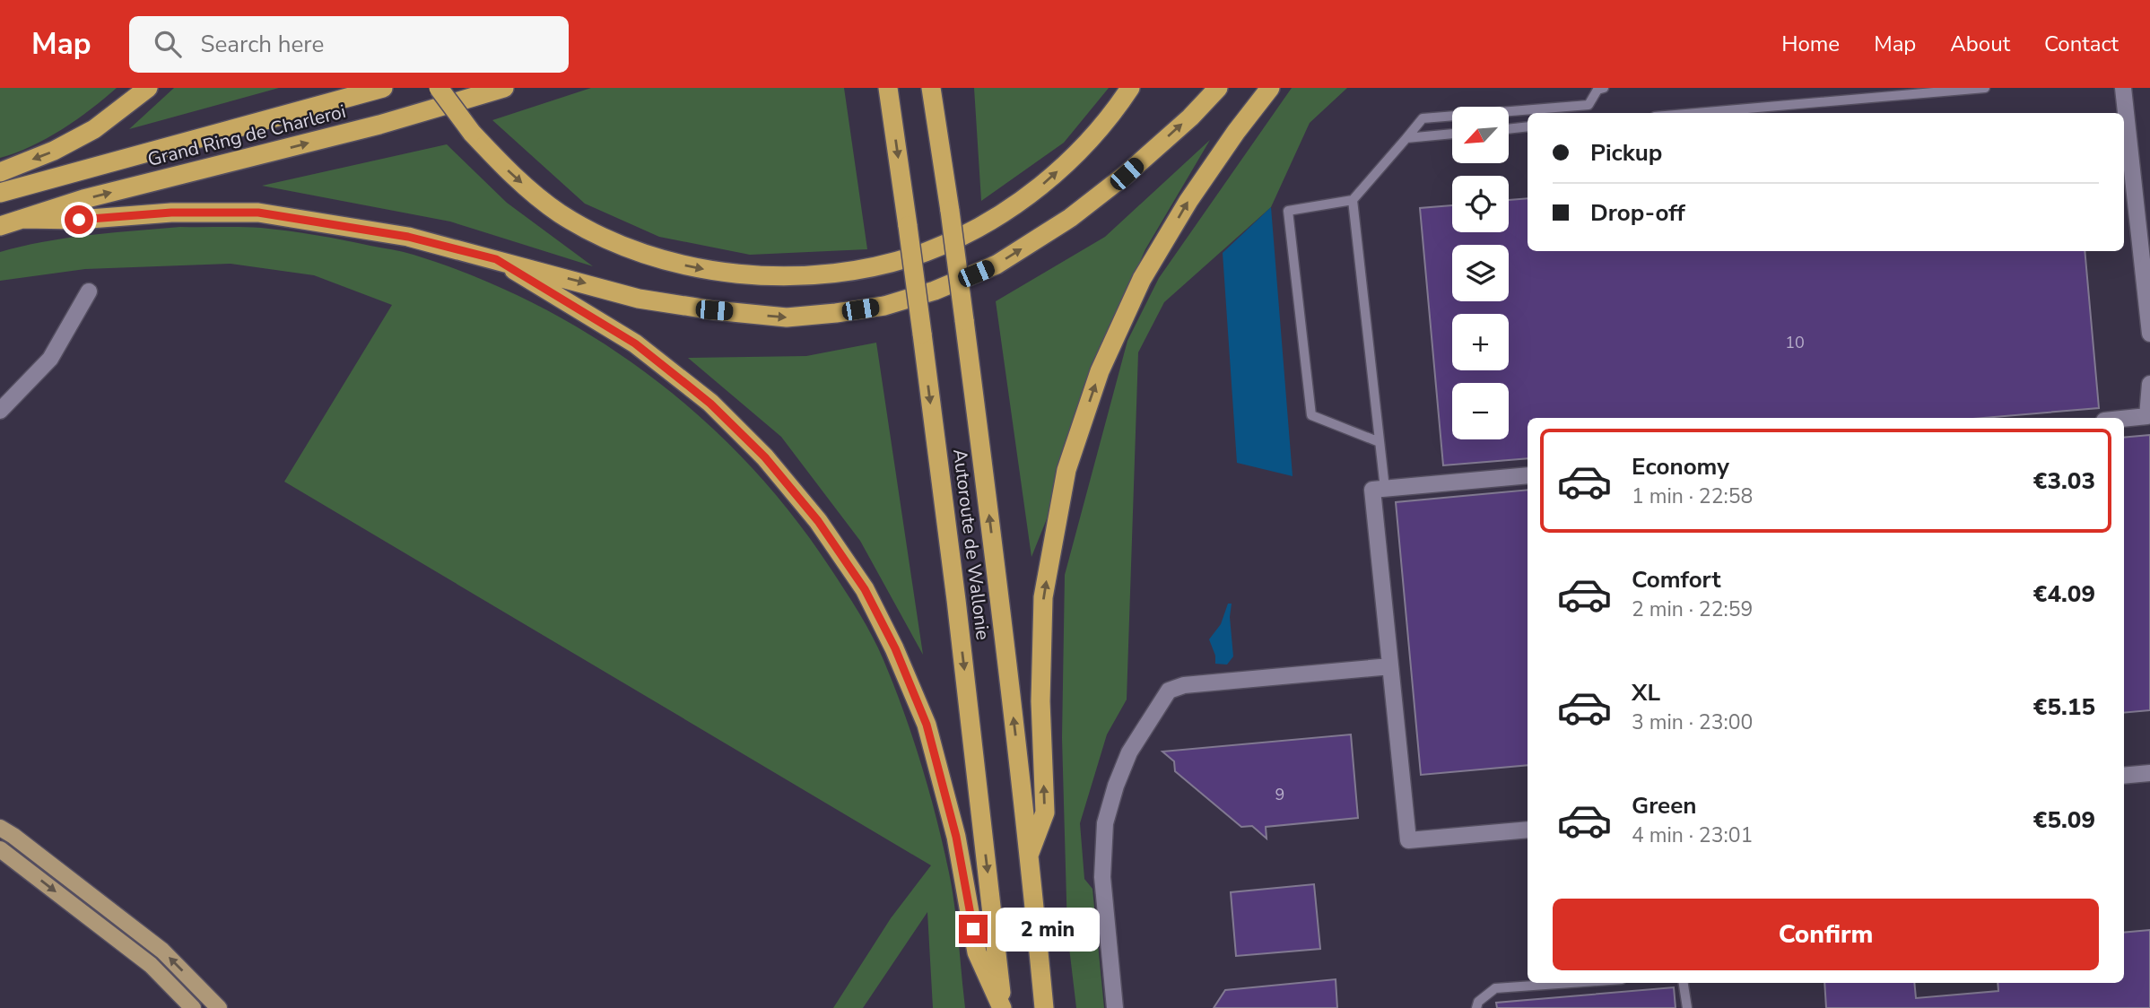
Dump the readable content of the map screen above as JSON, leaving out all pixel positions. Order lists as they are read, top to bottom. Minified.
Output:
{"streets":{"highway":["Grand Ring de Charleroi","Autoroute de Wallonie"]},"house_numbers":["10","9"],"north":"bottom left","page":{"header":"Map","search":"Search here","nav":["Home","Map","About","Contact"],"map_buttons":["+","−"],"banner":["Pickup","Drop-off"],"list":[{"name":"Economy","note":"1 min · 22:58","value":"€3.03"},{"name":"Comfort","note":"2 min · 22:59","value":"€4.09"},{"name":"XL","note":"3 min · 23:00","value":"€5.15"},{"name":"Green","note":"4 min · 23:01","value":"€5.09"}],"buttons":"Confirm","bubble":"2 min"}}
